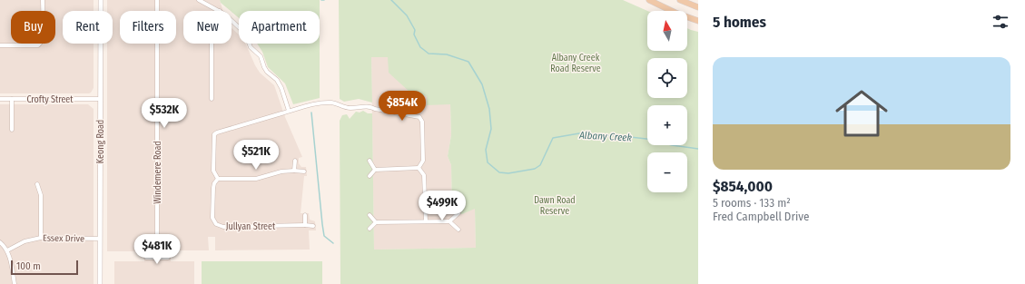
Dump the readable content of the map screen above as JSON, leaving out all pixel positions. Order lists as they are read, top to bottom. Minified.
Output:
{"streets":{"street":["Crofty Street","Keong Road","Windemere Road","Jullyan Street","Essex Drive"]},"crossings":[["Crofty Street","Keong Road"],["Keong Road","Essex Drive"]],"water":["Albany Creek"],"parks":["Albany Creek Road Reserve","Dawn Road Reserve"],"scale_bar":"100 m","north":"top","page":{"heading":"5 homes","map_buttons":["+","−"],"chip":["Buy","Rent","Filters","New","Apartment"],"list":[{"name":"$854,000","note":"5 rooms · 133 m² · Fred Campbell Drive"}],"price":["$854K","$532K","$521K","$499K","$481K"],"scale":"100 m"}}
